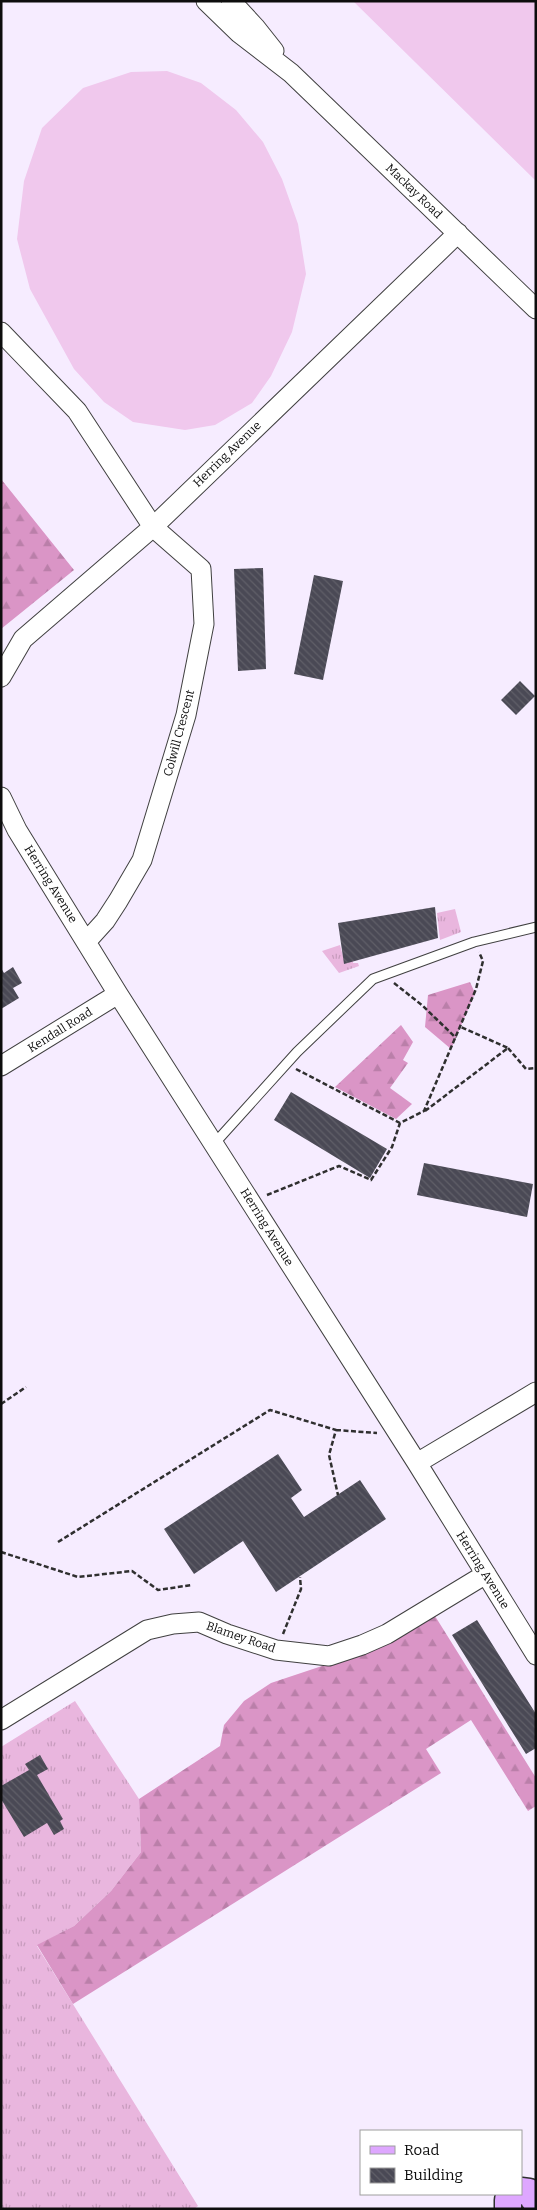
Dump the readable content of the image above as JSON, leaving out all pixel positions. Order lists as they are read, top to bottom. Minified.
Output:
{"streets":{"street":["Mackay Road","Herring Avenue","Colwill Crescent","Kendall Road","Blamey Road"]},"crossings":[["Mackay Road","Herring Avenue"],["Herring Avenue","Colwill Crescent"],["Herring Avenue","Kendall Road"],["Herring Avenue","Blamey Road"]],"legend":["Road","Building"]}
